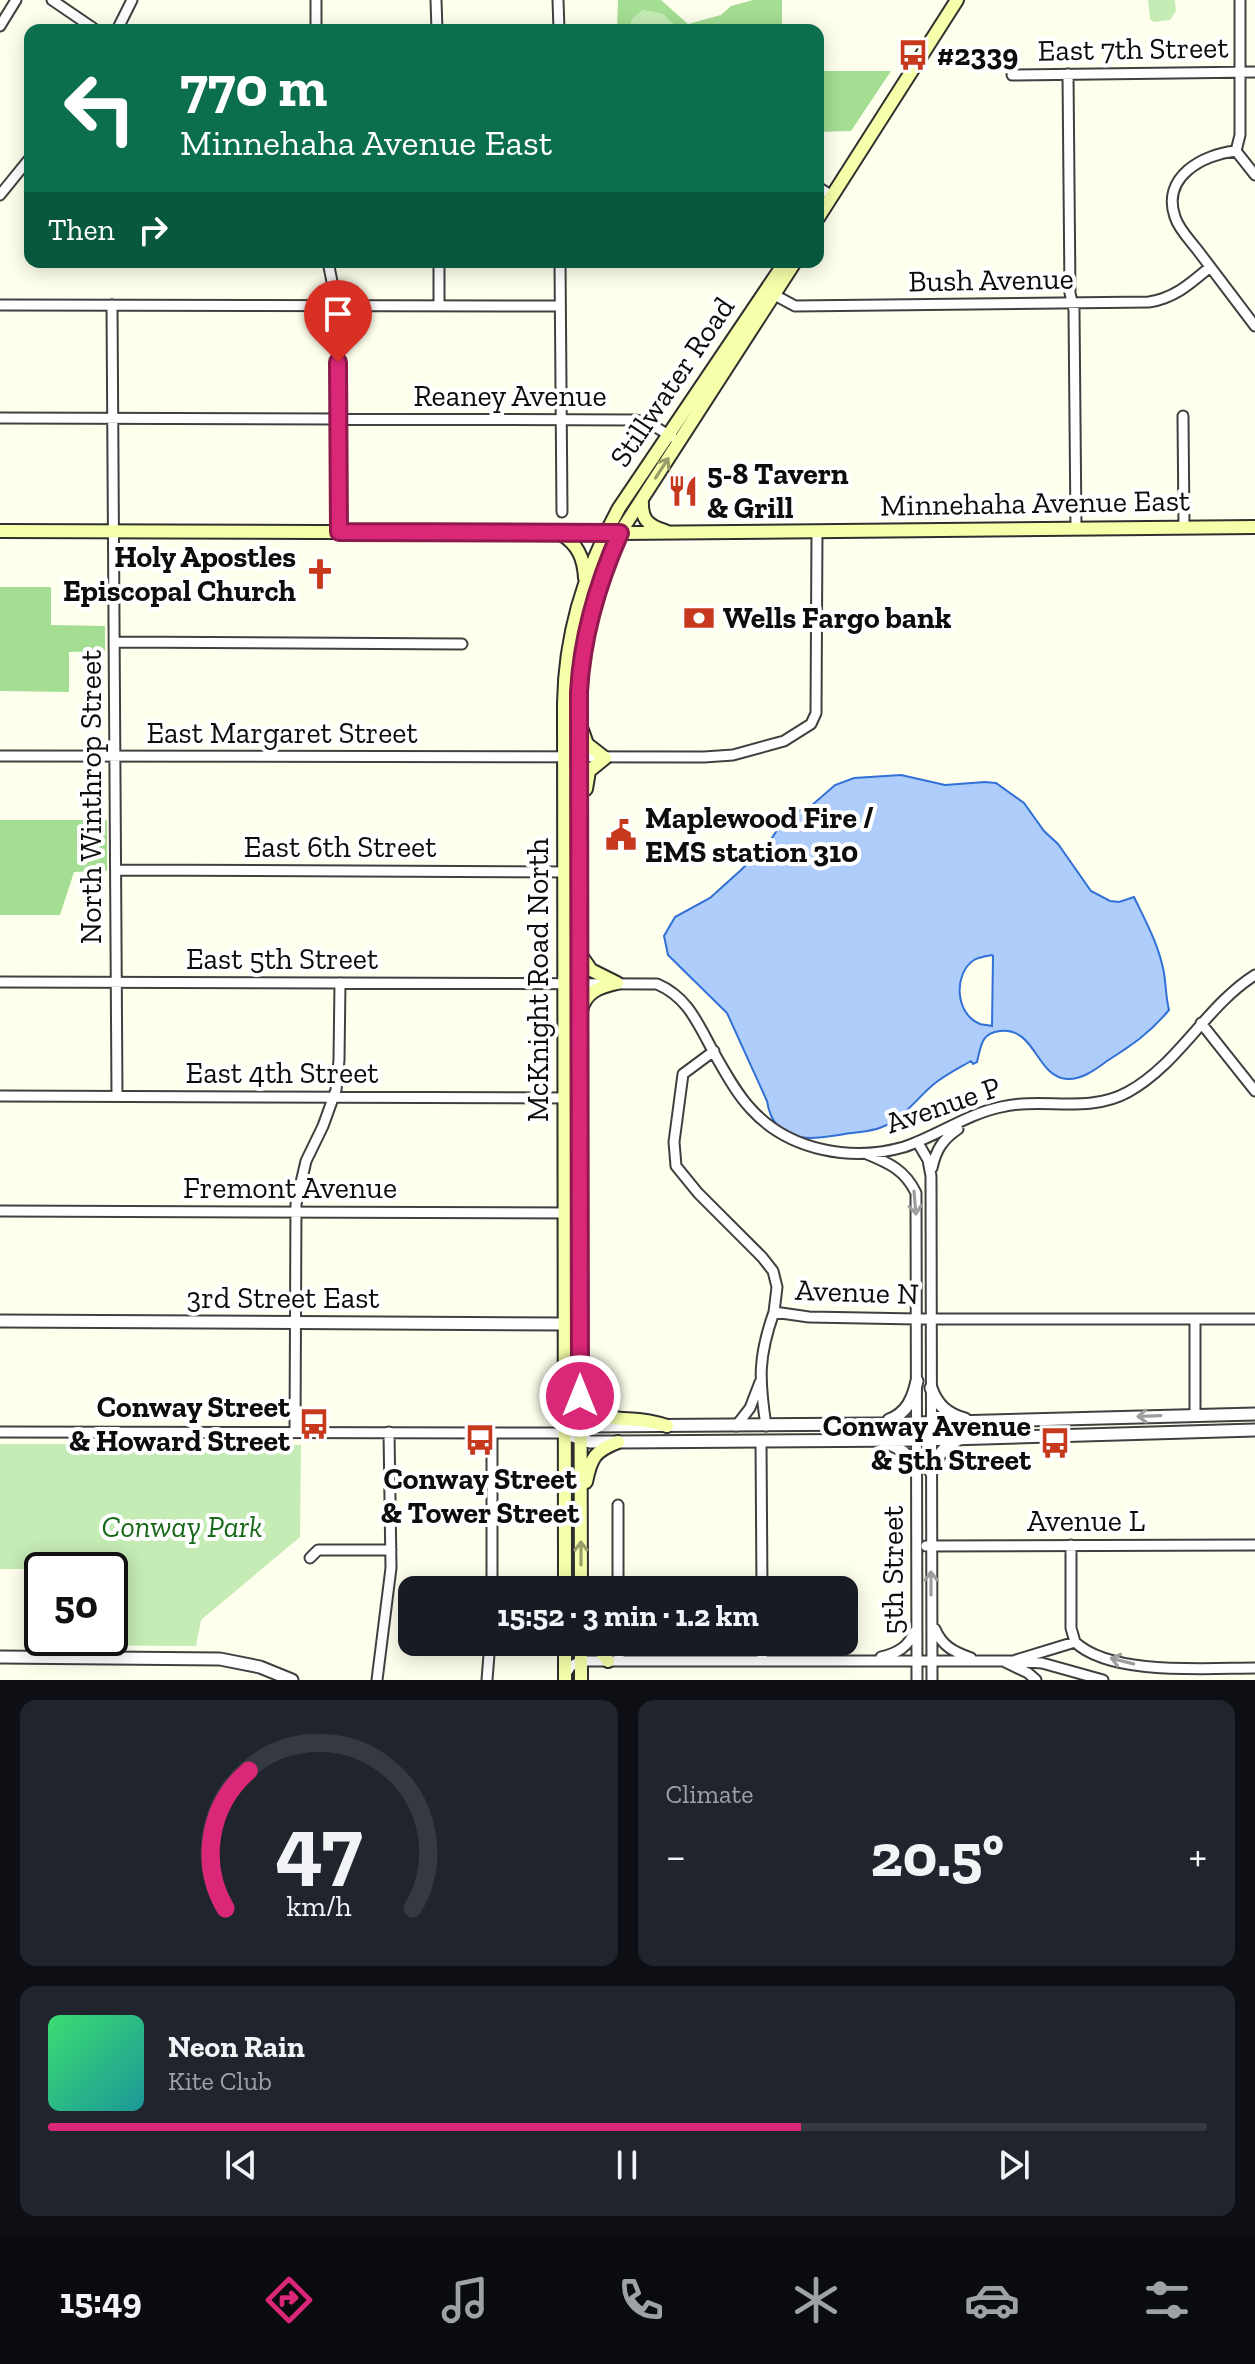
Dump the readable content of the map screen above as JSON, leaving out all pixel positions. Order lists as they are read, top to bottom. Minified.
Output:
{"streets":{"main road":["Stillwater Road","Minnehaha Avenue East","McKnight Road North"],"street":["East 7th Street","Bush Avenue","Reaney Avenue","East Margaret Street","North Winthrop Street","East 6th Street","East 5th Street","East 4th Street","Avenue P","Fremont Avenue","Avenue N","3rd Street East","Avenue L","5th Street"]},"crossings":[["Bush Avenue","Stillwater Road"],["Stillwater Road","Reaney Avenue"],["Stillwater Road","Minnehaha Avenue East"],["Stillwater Road","East Margaret Street"],["Stillwater Road","McKnight Road North"],["Reaney Avenue","North Winthrop Street"],["Minnehaha Avenue East","East Margaret Street"],["Minnehaha Avenue East","North Winthrop Street"],["Minnehaha Avenue East","McKnight Road North"],["East Margaret Street","North Winthrop Street"],["East Margaret Street","McKnight Road North"],["North Winthrop Street","East 6th Street"],["North Winthrop Street","East 5th Street"],["North Winthrop Street","East 4th Street"],["East 6th Street","McKnight Road North"],["East 5th Street","McKnight Road North"],["East 5th Street","Avenue P"],["McKnight Road North","East 4th Street"],["McKnight Road North","Avenue P"],["McKnight Road North","Fremont Avenue"],["McKnight Road North","3rd Street East"],["Avenue P","Avenue N"],["Avenue P","5th Street"],["Avenue N","5th Street"],["Avenue L","5th Street"]],"parks":["Conway Park"],"places":{"bus stop":["#2339","Conway Street & Howard Street","Conway Street & Tower Street","Conway Avenue & 5th Street"],"restaurant":["5-8 Tavern & Grill"],"church":["Holy Apostles Episcopal Church"],"bank":["Wells Fargo bank"],"public building":["Maplewood Fire / EMS station 310"]},"page":{"turn":["770 m","Minnehaha Avenue East"],"then":"Then","limit":"50","trip":"15:52 · 3 min · 1.2 km","tile":"Climate","heat":["−","20.5°","+"],"song":["Neon Rain","Kite Club"],"tabs":"15:49","gauge":["47","km/h"]}}
